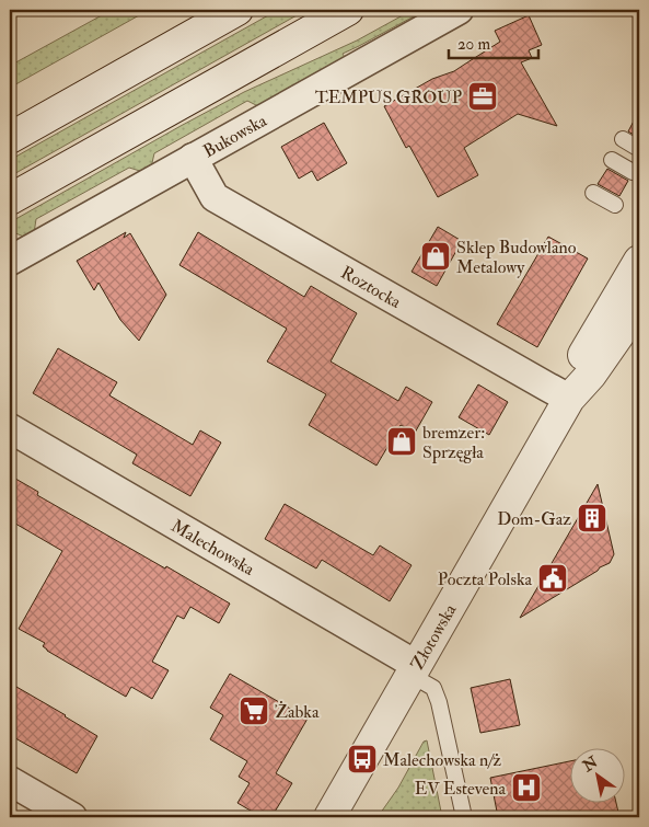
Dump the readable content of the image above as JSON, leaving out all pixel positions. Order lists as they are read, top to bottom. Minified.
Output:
{"streets":{"street":["Bukowska","Roztocka","Malechowska","Złotowska"]},"crossings":[["Bukowska","Roztocka"],["Roztocka","Złotowska"],["Malechowska","Złotowska"]],"places":{"office":["TEMPUS GROUP"],"shop":["Sklep Budowlano Metalowy","bremzer: Sprzęgła"],"building":["Dom-Gaz"],"public building":["Poczta Polska"],"supermarket":["Żabka"],"bus stop":["Malechowska n/ż"],"hospital":["EV Estevena"]},"scale_bar":"20 m","north":"top left"}
